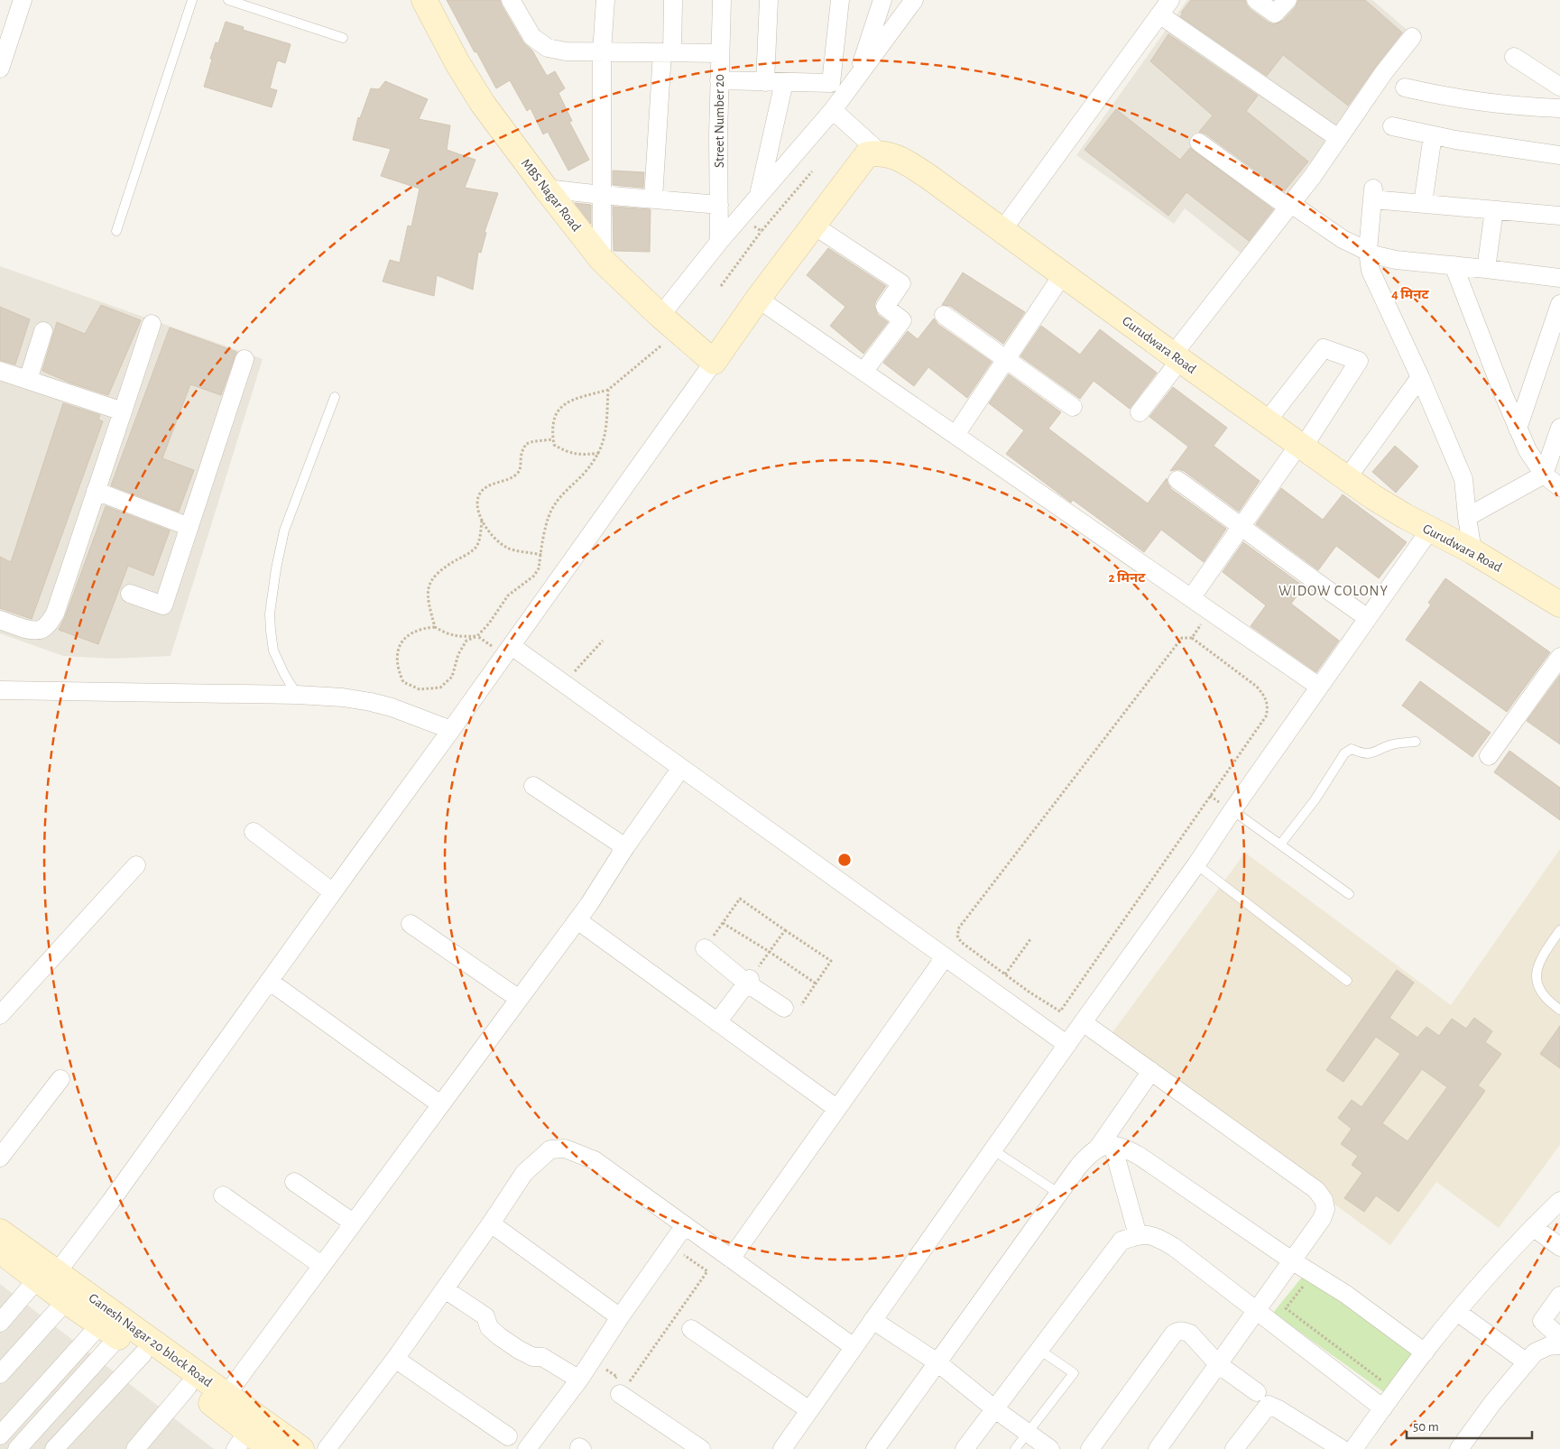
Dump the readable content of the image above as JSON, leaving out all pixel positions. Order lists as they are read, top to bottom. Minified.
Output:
{"streets":{"street":["Street Number 20","MBS Nagar Road","Gurudwara Road","Ganesh Nagar 20 block Road"]},"districts":["WIDOW COLONY"],"scale_bar":"50 m","rings":["4 मिनट","2 मिनट"]}
